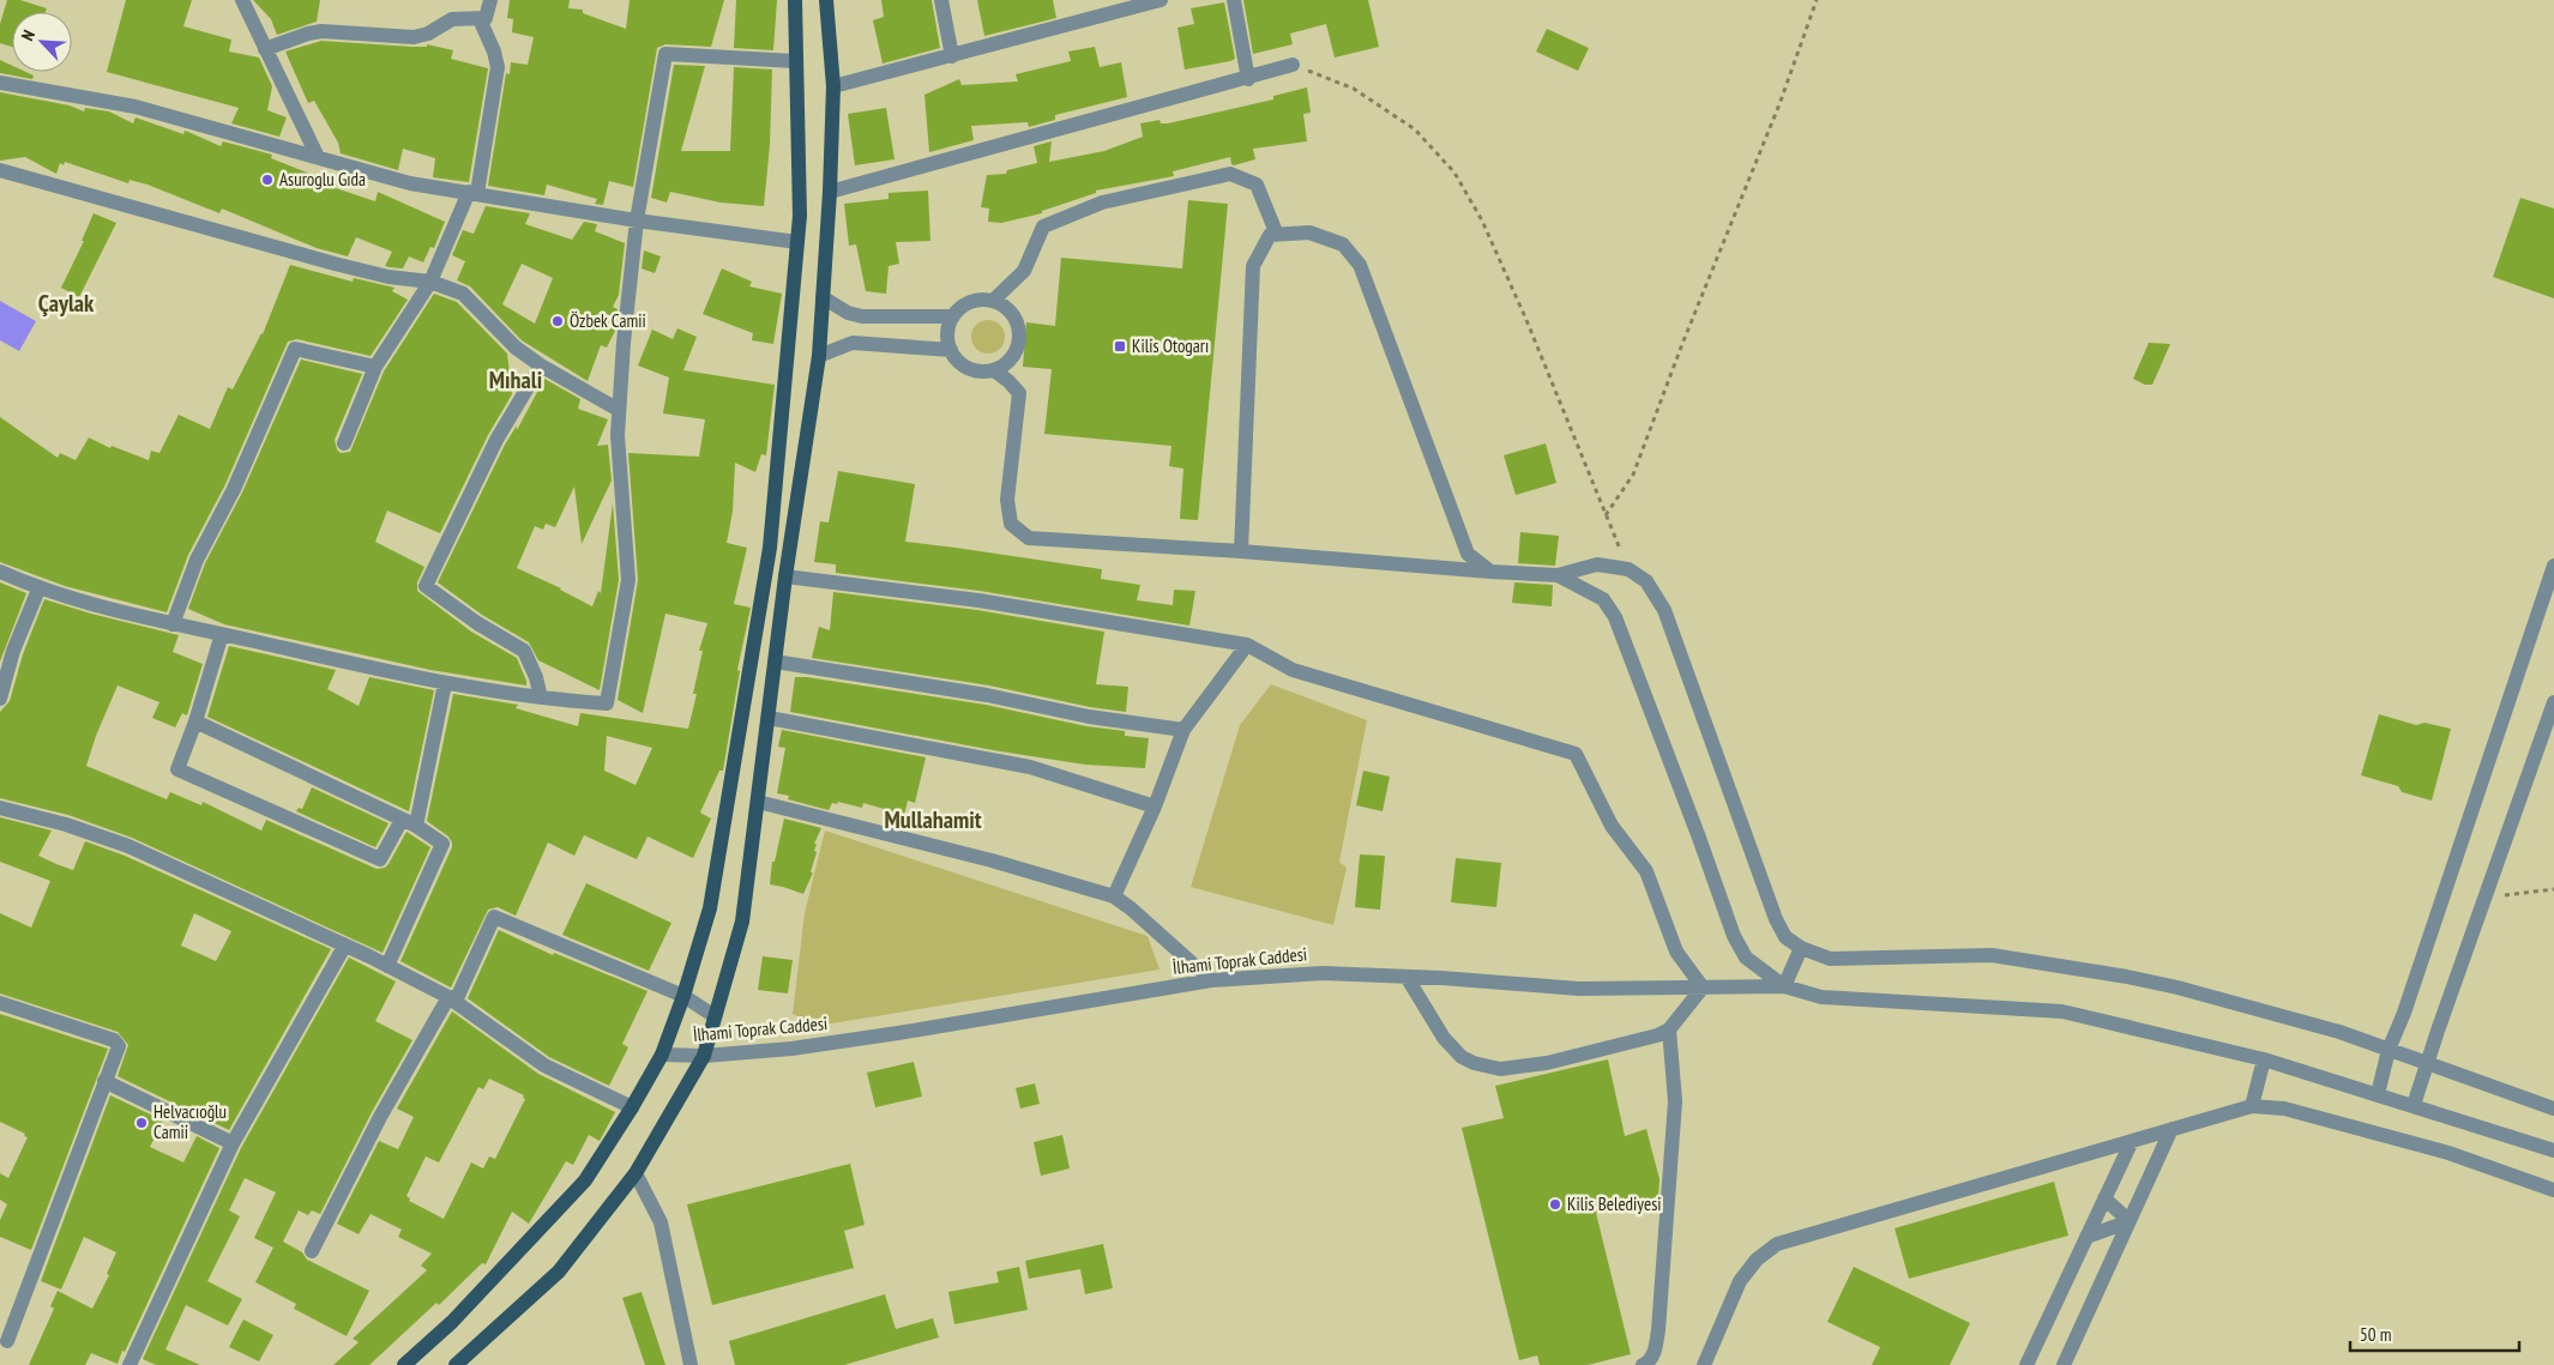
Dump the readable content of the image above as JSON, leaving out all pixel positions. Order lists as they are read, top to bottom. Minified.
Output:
{"streets":{"street":["İlhami Toprak Caddesi"]},"districts":["Çaylak","Mıhali","Mullahamit"],"places":{"other":["Asuroglu Gıda","Özbek Camii","Helvacıoğlu Camii","Kilis Belediyesi"],"transit":["Kilis Otogarı"]},"scale_bar":"50 m","north":"top left"}
